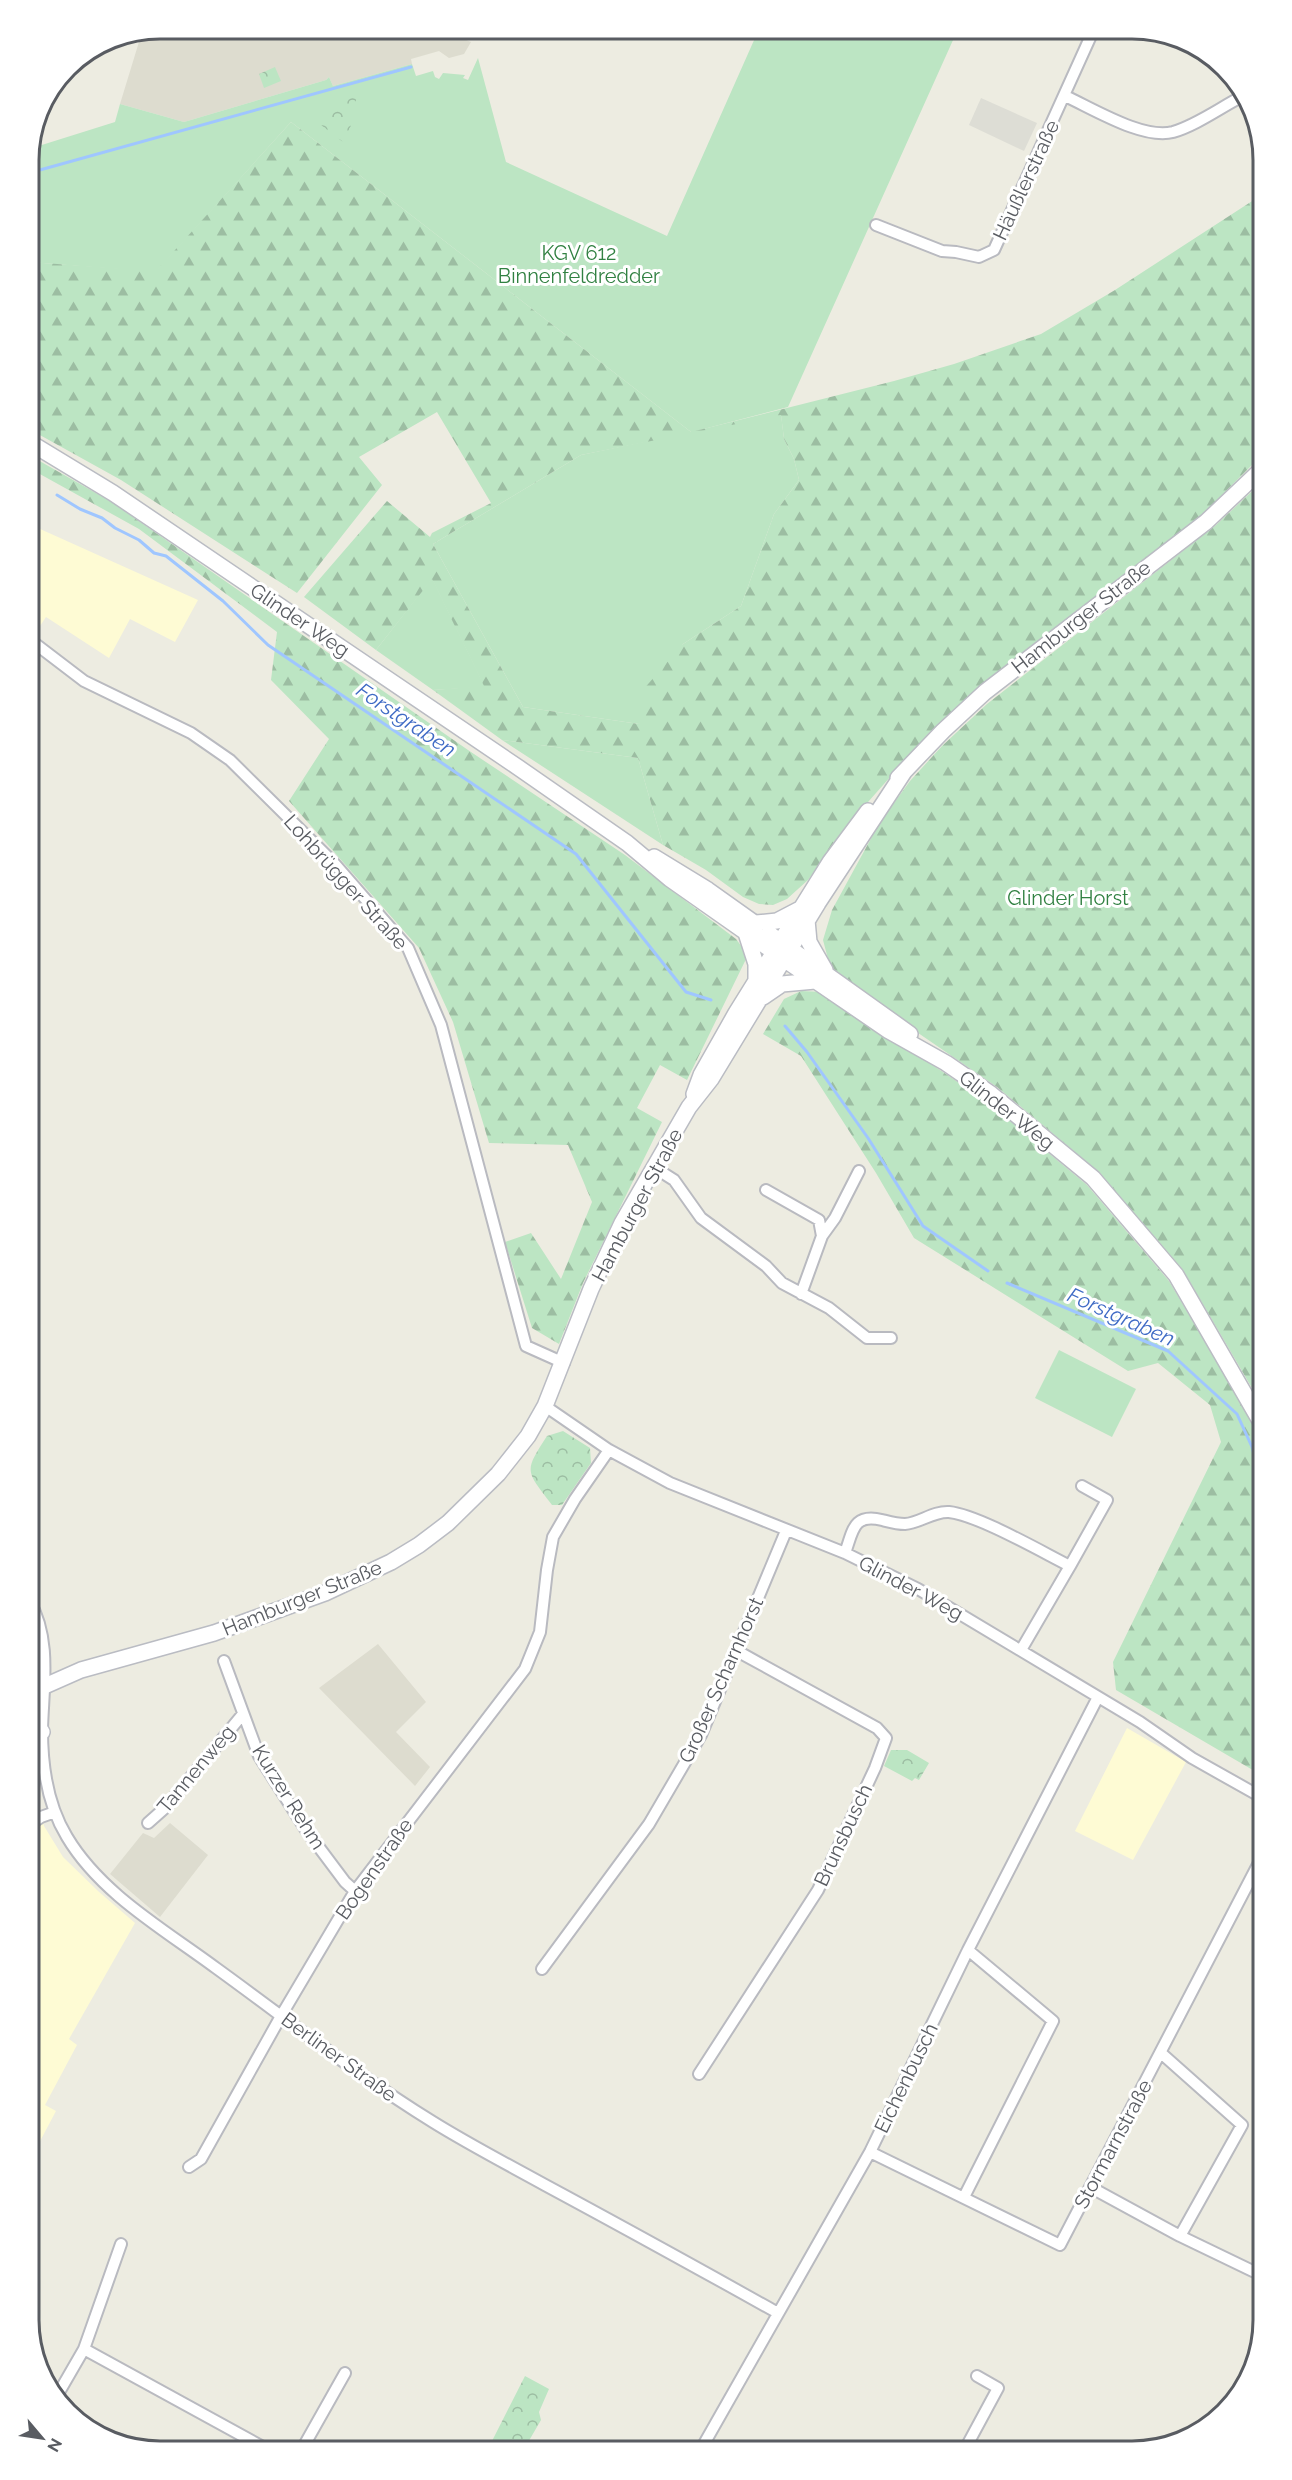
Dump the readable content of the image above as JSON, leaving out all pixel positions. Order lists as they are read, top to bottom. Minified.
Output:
{"streets":{"main road":["Hamburger Straße","Glinder Weg"],"street":["Häußlerstraße","Lohbrügger Straße","Großer Scharnhorst","Tannenweg","Kurzer Rehm","Brunsbusch","Bogenstraße","Berliner Straße","Eichenbusch","Stormarnstraße"]},"crossings":[["Hamburger Straße","Glinder Weg"],["Hamburger Straße","Lohbrügger Straße"],["Hamburger Straße","Berliner Straße"],["Glinder Weg","Großer Scharnhorst"],["Glinder Weg","Bogenstraße"],["Glinder Weg","Eichenbusch"],["Großer Scharnhorst","Brunsbusch"],["Tannenweg","Kurzer Rehm"],["Kurzer Rehm","Bogenstraße"],["Bogenstraße","Berliner Straße"],["Berliner Straße","Eichenbusch"],["Eichenbusch","Stormarnstraße"]],"water":["Forstgraben"],"parks":["KGV 612 Binnenfeldredder","Glinder Horst"],"north":"bottom right"}
